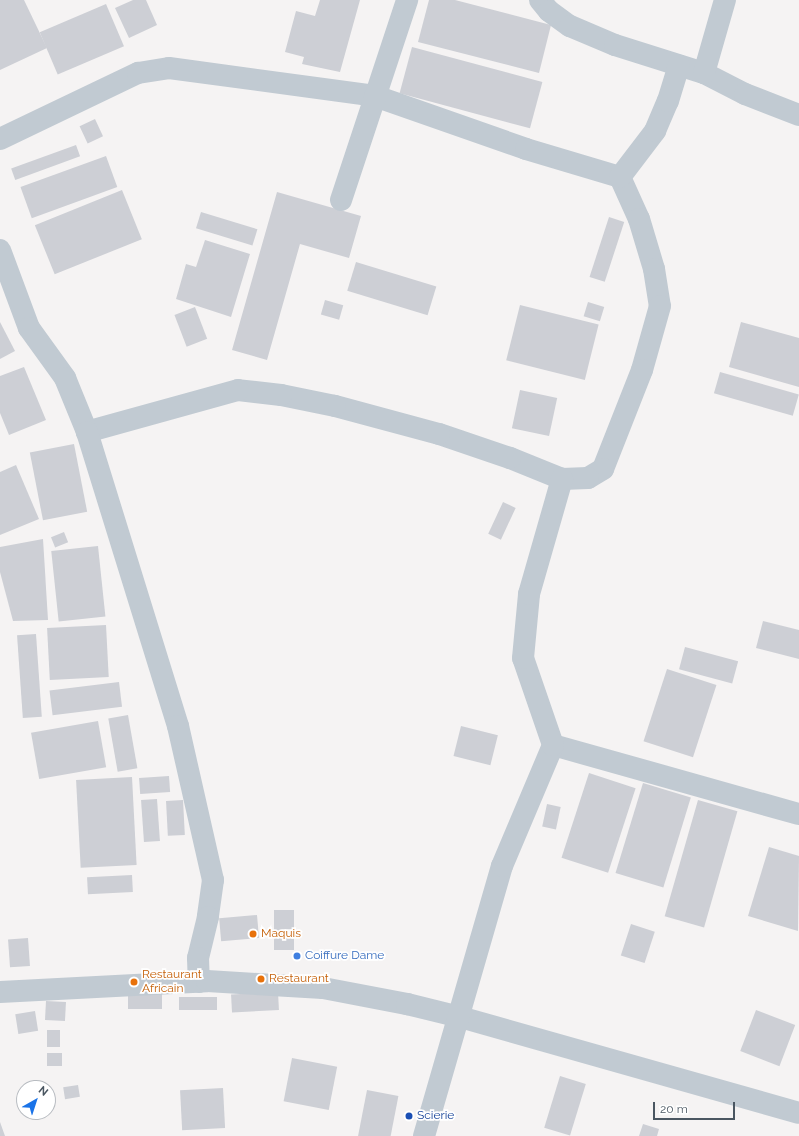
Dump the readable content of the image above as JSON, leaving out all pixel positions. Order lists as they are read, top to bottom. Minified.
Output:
{"places":["Maquis","Coiffure Dame","Restaurant","Restaurant Africain","Scierie"],"scale_bar":"20 m","north":"top right"}
